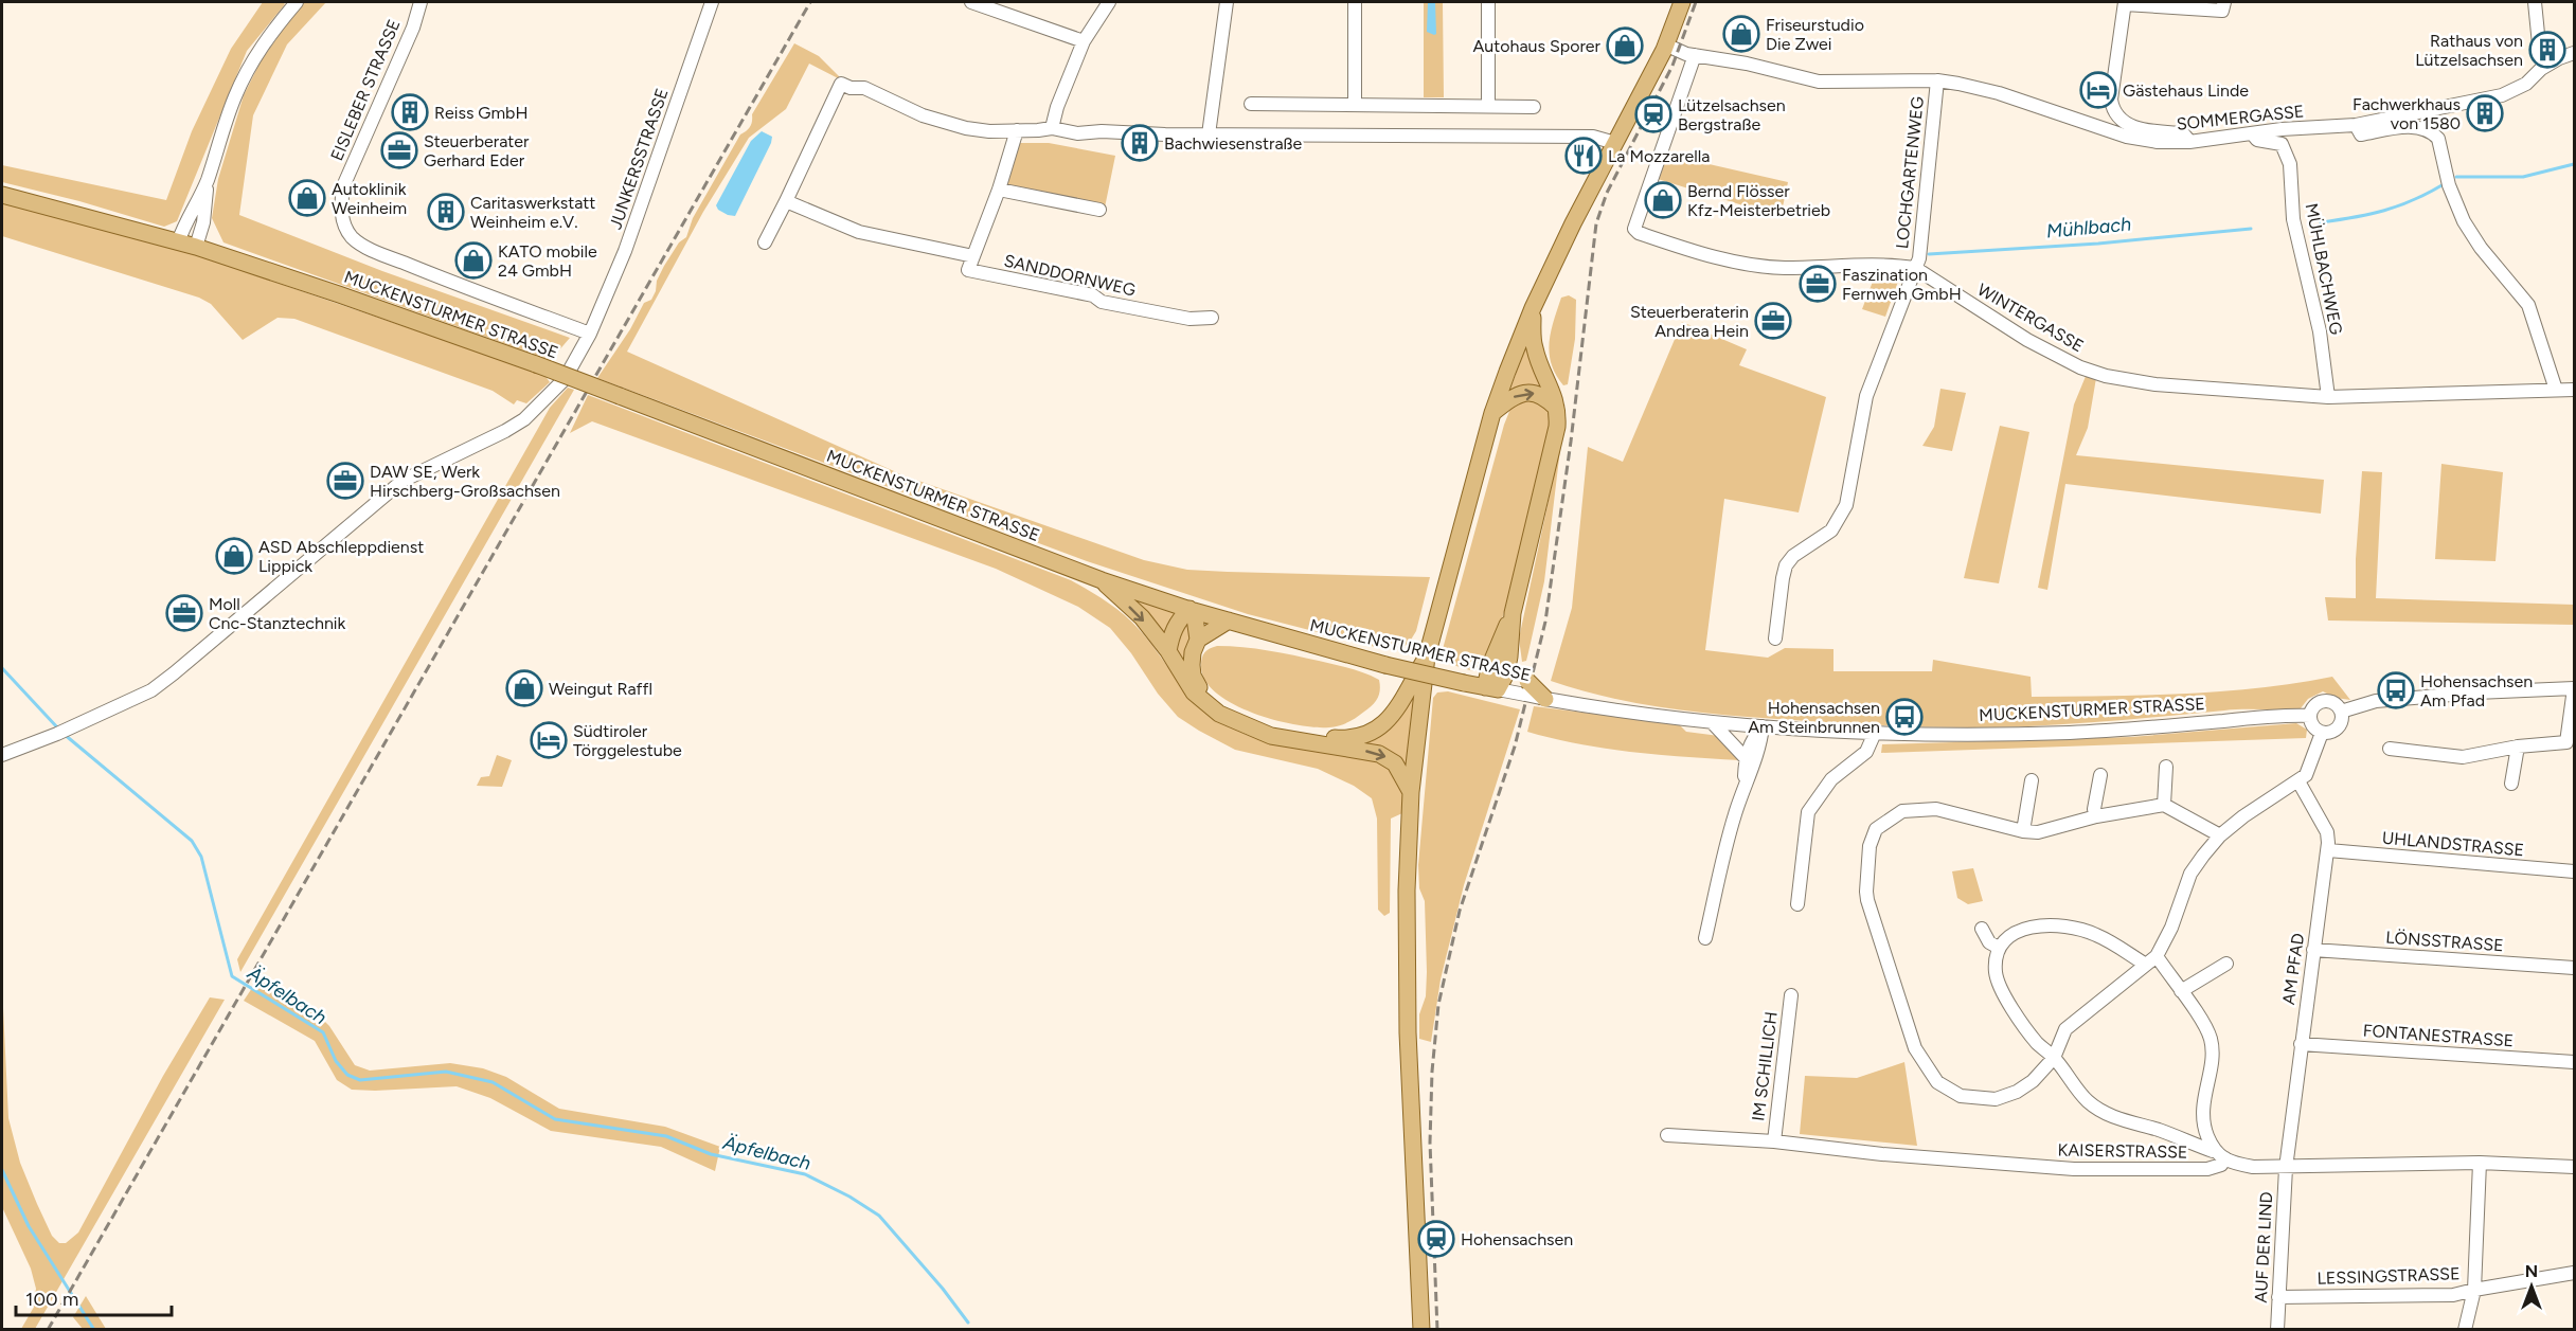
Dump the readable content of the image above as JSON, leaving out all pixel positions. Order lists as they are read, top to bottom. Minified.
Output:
{"streets":{"main road":["MUCKENSTURMER STRASSE"],"street":["EISLEBER STRASSE","SOMMERGASSE","JUNKERSSTRASSE","LOCHGARTENWEG","MÜHLBACHWEG","SANDDORNWEG","WINTERGASSE","UHLANDSTRASSE","LÖNSSTRASSE","AM PFAD","FONTANESTRASSE","IM SCHILLICH","KAISERSTRASSE","AUF DER LIND","LESSINGSTRASSE"]},"crossings":[["EISLEBER STRASSE","JUNKERSSTRASSE"],["SOMMERGASSE","LOCHGARTENWEG"],["SOMMERGASSE","MÜHLBACHWEG"],["SOMMERGASSE","WINTERGASSE"],["LOCHGARTENWEG","WINTERGASSE"],["MÜHLBACHWEG","WINTERGASSE"],["UHLANDSTRASSE","AM PFAD"],["LÖNSSTRASSE","AM PFAD"],["AM PFAD","FONTANESTRASSE"],["AM PFAD","AUF DER LIND"],["IM SCHILLICH","KAISERSTRASSE"],["AUF DER LIND","LESSINGSTRASSE"]],"water":["Mühlbach","Äpfelbach"],"places":{"shop":["Friseurstudio Die Zwei","Autohaus Sporer","Autoklinik Weinheim","Bernd Flösser Kfz-Meisterbetrieb","KATO mobile 24 GmbH","ASD Abschleppdienst Lippick","Weingut Raffl"],"building":["Rathaus von Lützelsachsen","Reiss GmbH","Fachwerkhaus von 1580","Bachwiesenstraße","Caritaswerkstatt Weinheim e.V."],"hotel":["Gästehaus Linde","Südtiroler Törggelestube"],"station":["Lützelsachsen Bergstraße","Hohensachsen"],"office":["Steuerberater Gerhard Eder","Faszination Fernweh GmbH","Steuerberaterin Andrea Hein","DAW SE, Werk Hirschberg-Großsachsen","Moll Cnc-Stanztechnik"],"restaurant":["La Mozzarella"],"bus stop":["Hohensachsen Am Pfad","Hohensachsen Am Steinbrunnen"]},"scale_bar":"100 m","north":"top"}
